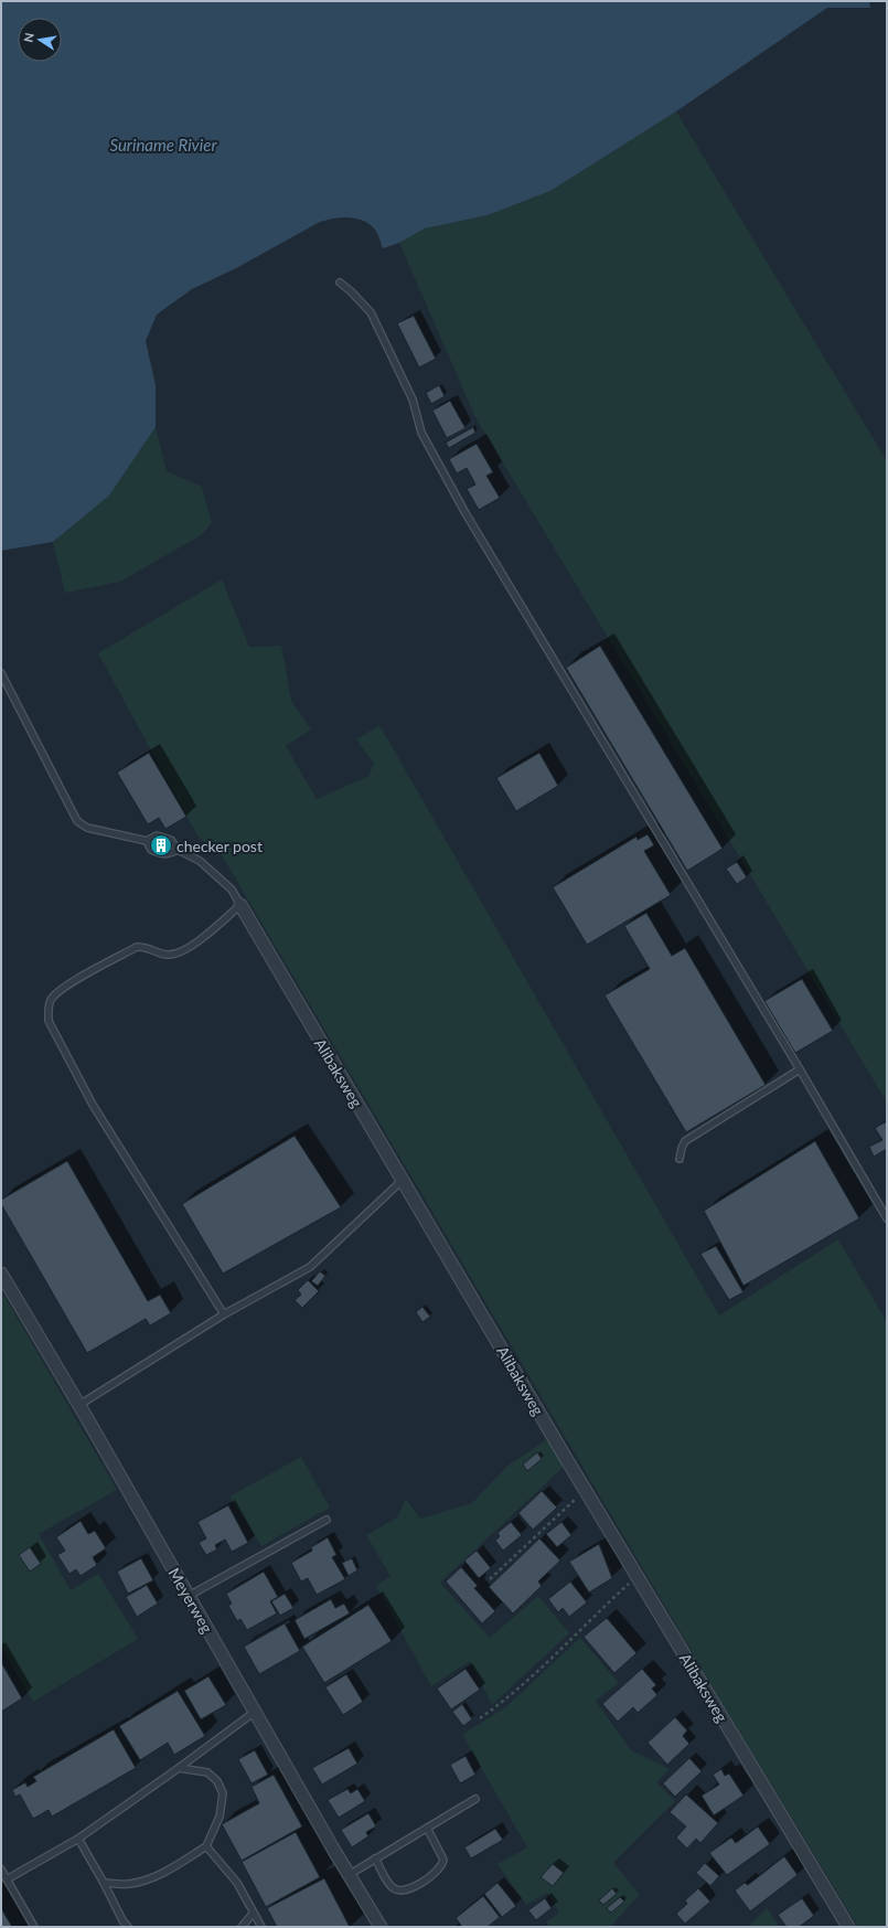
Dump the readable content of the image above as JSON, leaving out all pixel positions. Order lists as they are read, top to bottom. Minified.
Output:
{"streets":{"street":["Alibaksweg","Meyerweg"]},"water":["Suriname Rivier"],"places":{"building":["checker post"]},"north":"left"}
